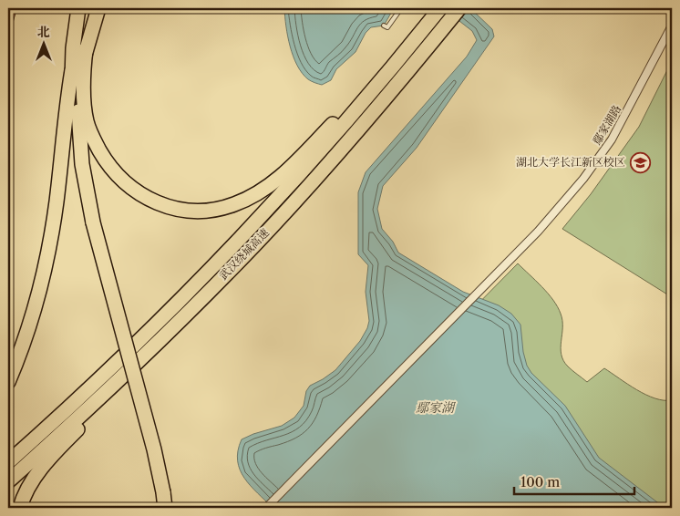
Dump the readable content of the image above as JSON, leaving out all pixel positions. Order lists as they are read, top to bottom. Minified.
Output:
{"streets":{"highway":["武汉绕城高速"],"street":["鄢家湖路"]},"water":["鄢家湖"],"places":{"school or university":["湖北大学长江新区校区"]},"scale_bar":"100 m","north":"top"}
